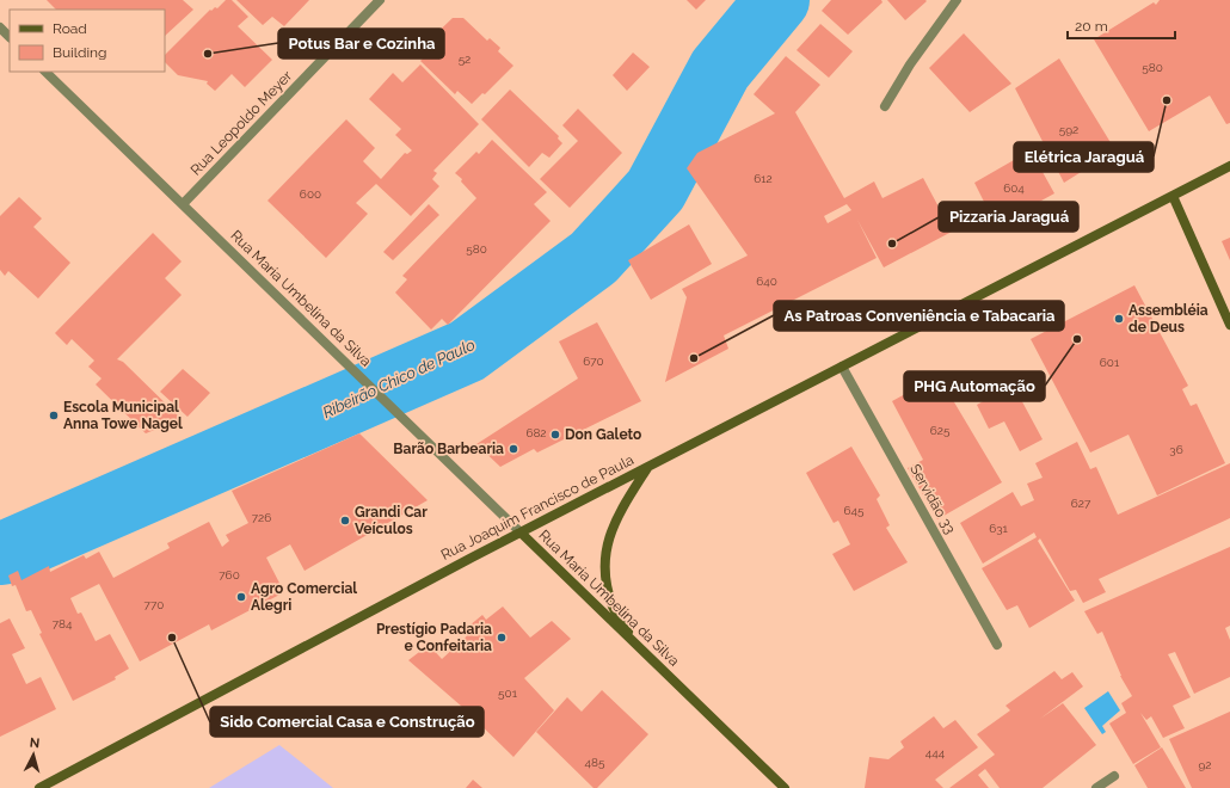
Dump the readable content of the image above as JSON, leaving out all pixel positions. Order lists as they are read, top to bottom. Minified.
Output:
{"streets":{"main road":["Rua Maria Umbelina da Silva","Rua Joaquim Francisco de Paula"],"street":["Rua Leopoldo Meyer","Servidão 33"]},"crossings":[["Rua Leopoldo Meyer","Rua Maria Umbelina da Silva"],["Rua Maria Umbelina da Silva","Rua Joaquim Francisco de Paula"],["Servidão 33","Rua Joaquim Francisco de Paula"]],"water":["Ribeirão Chico de Paulo"],"places":["Potus Bar e Cozinha","Elétrica Jaraguá","Pizzaria Jaraguá","Assembléia de Deus","PHG Automação","As Patroas Conveniência e Tabacaria","Escola Municipal Anna Towe Nagel","Don Galeto","Barão Barbearia","Grandi Car Veículos","Agro Comercial Alegri","Sido Comercial Casa e Construção","Prestígio Padaria e Confeitaria"],"house_numbers":["52","580","592","612","604","600","580","640","670","601","625","682","36","627","645","726","631","760","770","784","501","444","485","92"],"legend":["Road","Building"],"scale_bar":"20 m","north":"top"}
